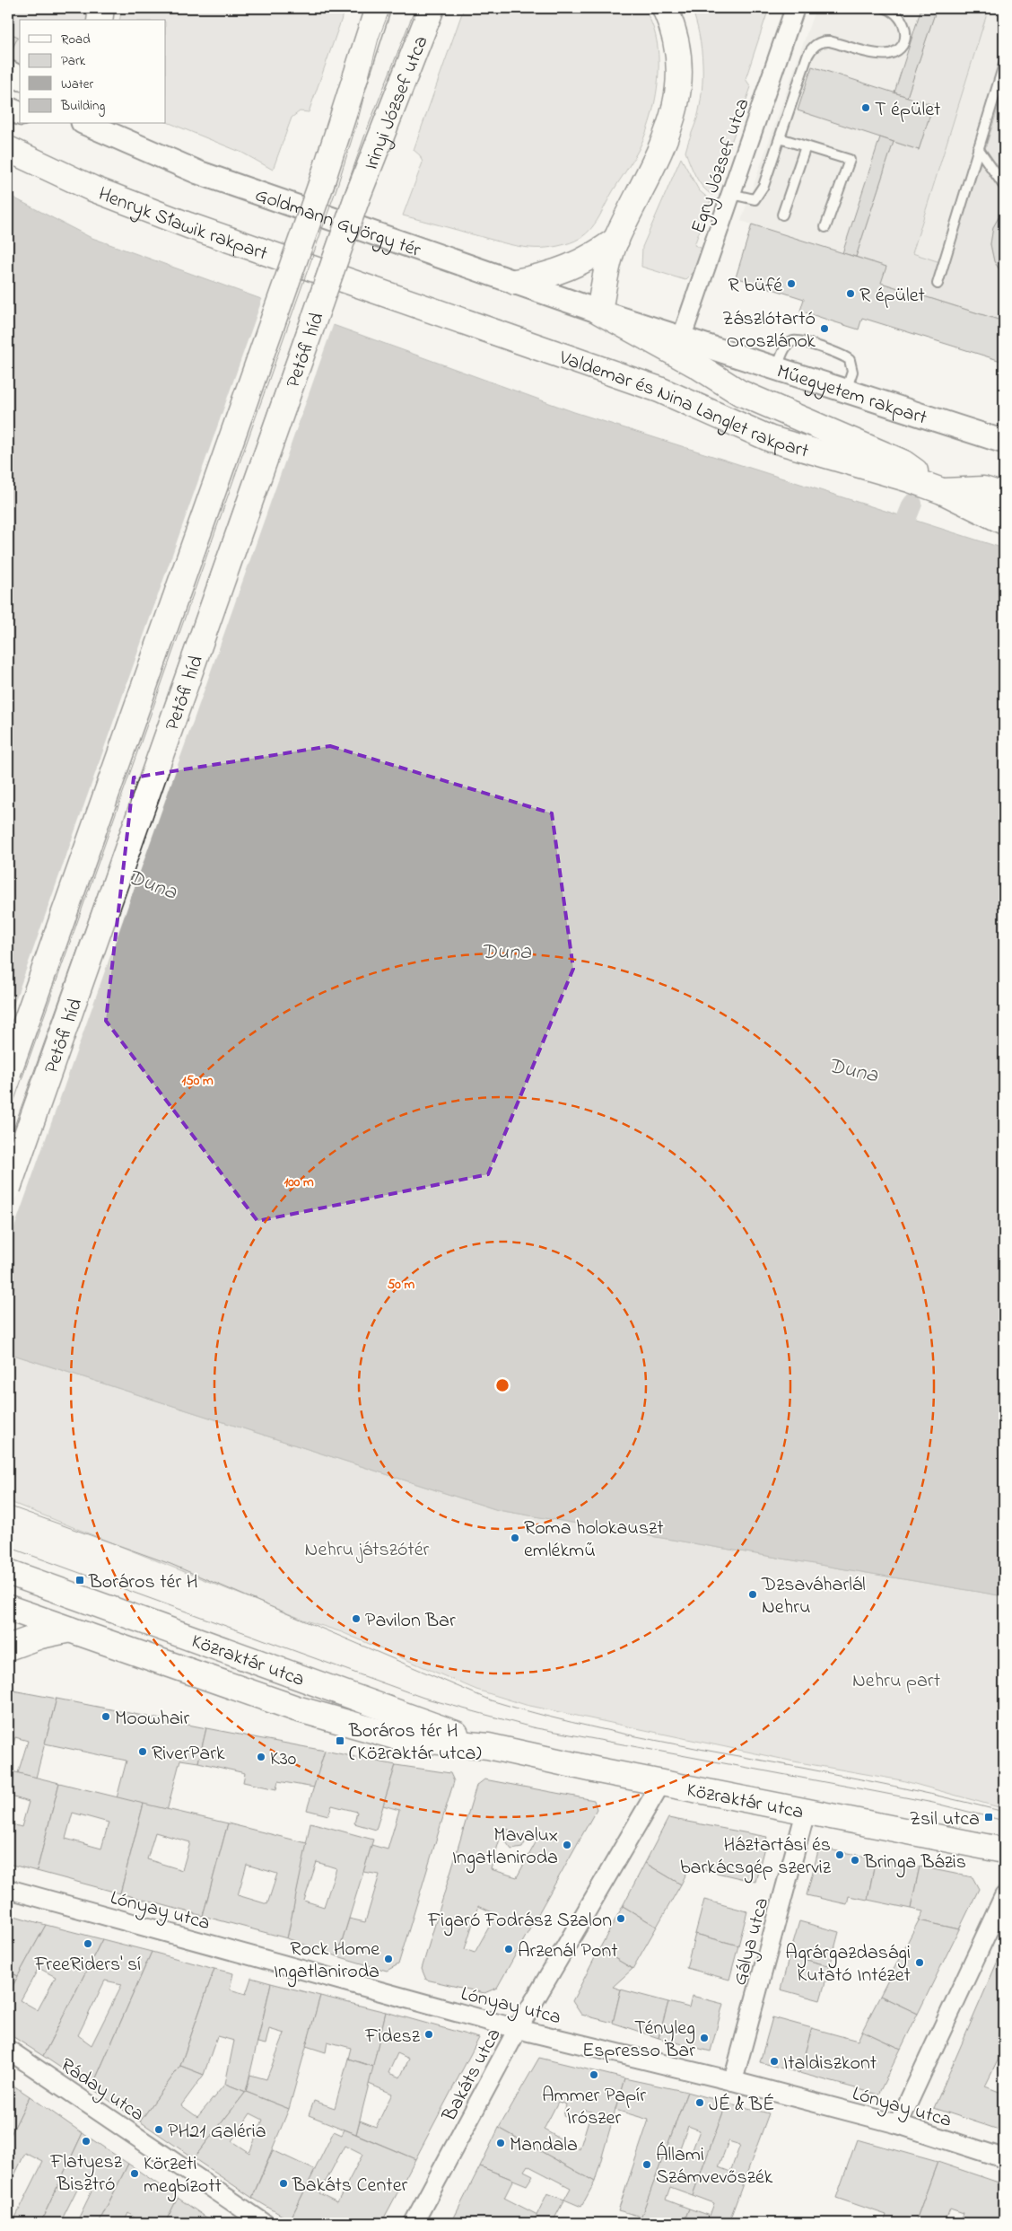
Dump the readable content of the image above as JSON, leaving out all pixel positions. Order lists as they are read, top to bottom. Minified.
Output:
{"streets":{"main road":["Irinyi József utca","Henryk Sławik rakpart","Petőfi híd","Valdemar és Nina Langlet rakpart","Közraktár utca"],"street":["Egry József utca","Goldmann György tér","Műegyetem rakpart","Lónyay utca","Gálya utca","Bakáts utca","Ráday utca"]},"crossings":[["Irinyi József utca","Petőfi híd"],["Egry József utca","Műegyetem rakpart"],["Goldmann György tér","Műegyetem rakpart"],["Henryk Sławik rakpart","Valdemar és Nina Langlet rakpart"],["Közraktár utca","Gálya utca"],["Közraktár utca","Bakáts utca"],["Lónyay utca","Gálya utca"],["Lónyay utca","Bakáts utca"]],"water":["Duna"],"parks":["Nehru játszótér","Nehru part"],"places":{"other":["T épület","R büfé","R épület","Zászlótartó Oroszlánok","Roma holokauszt emlékmű","Dzsaváharlál Nehru","Pavilon Bar","Moowhair","RiverPark","K30","Mavalux Ingatlaniroda","Háztartási és barkácsgép szerviz","Bringa Bázis","Figaró Fodrász Szalon","FreeRiders' sí","Arzenál Pont","Rock Home Ingatlaniroda","Agrárgazdasági Kutató Intézet","Fidesz","Tényleg Espresso Bar","Italdiszkont","Ammer Papír Írószer","JÉ & BÉ","PH21 Galéria","Flatyesz Bisztró","Mandala","Állami Számvevőszék","Körzeti megbízott","Bakáts Center"],"transit":["Boráros tér H","Boráros tér H (Közraktár utca)","Zsil utca"]},"legend":["Road","Park","Water","Building"],"rings":["150 m","100 m","50 m"]}
